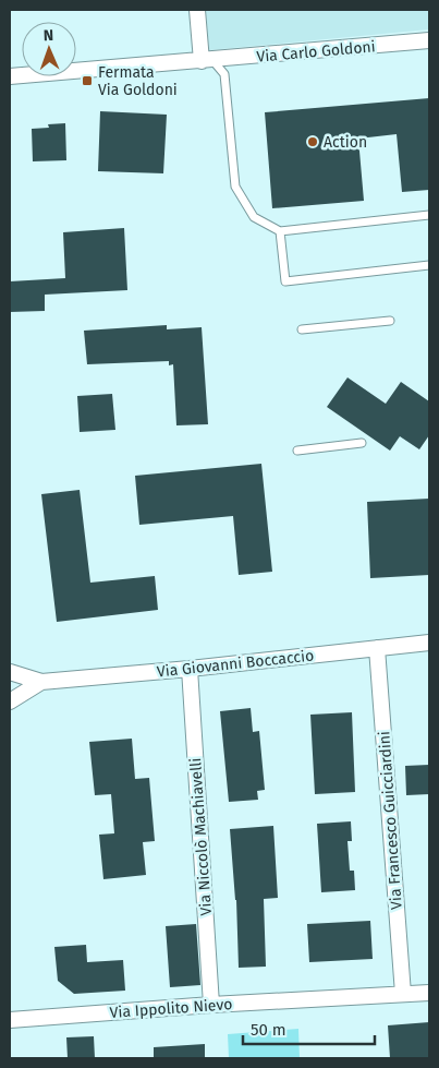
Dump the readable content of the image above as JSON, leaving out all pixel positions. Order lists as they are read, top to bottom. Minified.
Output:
{"streets":{"street":["Via Carlo Goldoni","Via Giovanni Boccaccio","Via Francesco Guicciardini","Via Niccolò Machiavelli","Via Ippolito Nievo"]},"crossings":[["Via Giovanni Boccaccio","Via Francesco Guicciardini"],["Via Giovanni Boccaccio","Via Niccolò Machiavelli"],["Via Francesco Guicciardini","Via Ippolito Nievo"],["Via Niccolò Machiavelli","Via Ippolito Nievo"]],"places":{"transit":["Fermata Via Goldoni"],"other":["Action"]},"scale_bar":"50 m","north":"top"}
